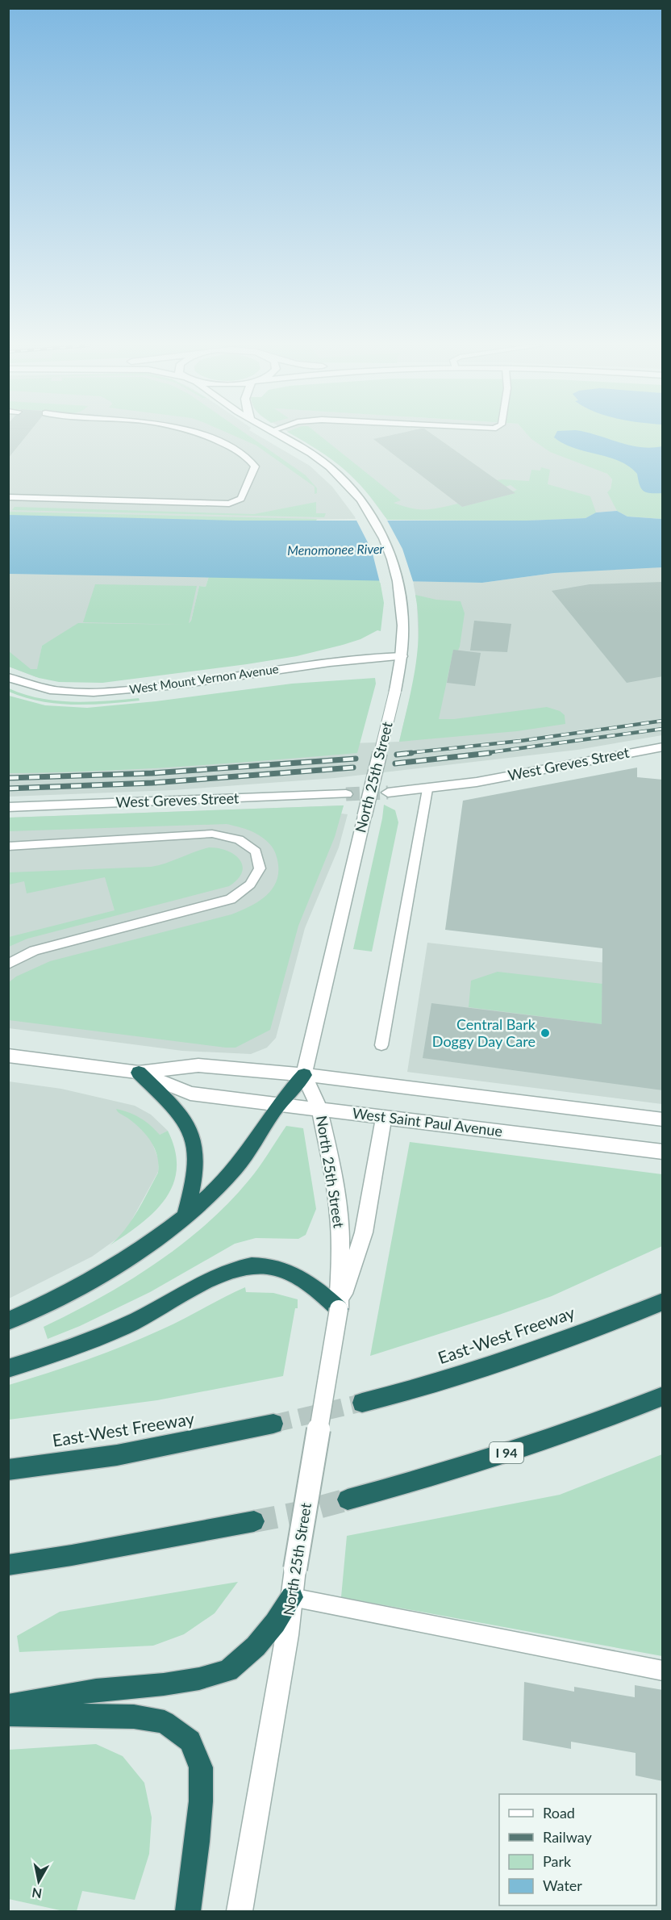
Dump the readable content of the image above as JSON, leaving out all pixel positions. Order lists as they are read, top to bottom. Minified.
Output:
{"streets":{"highway":["East-West Freeway","I 94"],"street":["West Mount Vernon Avenue","West Greves Street","North 25th Street","West Saint Paul Avenue"]},"crossings":[["West Mount Vernon Avenue","North 25th Street"],["North 25th Street","West Saint Paul Avenue"]],"water":["Menomonee River"],"places":["Central Bark Doggy Day Care"],"legend":["Road","Railway","Park","Water"],"north":"bottom"}
